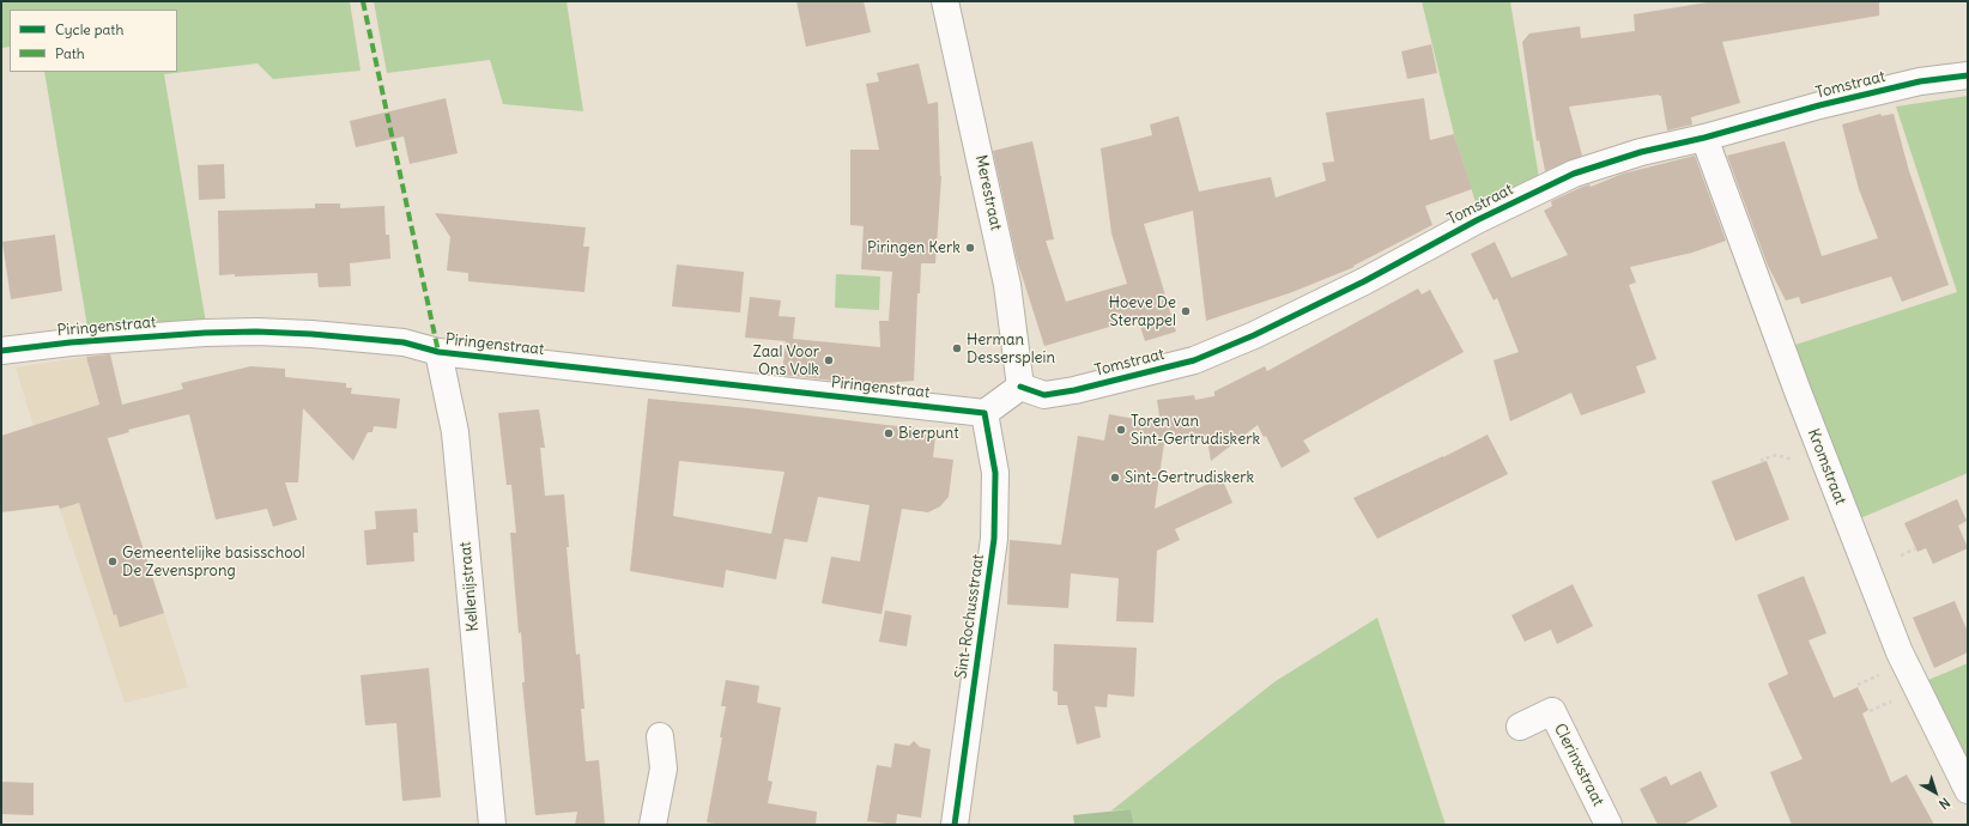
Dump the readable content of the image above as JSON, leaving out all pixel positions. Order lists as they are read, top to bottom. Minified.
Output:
{"streets":{"street":["Tomstraat","Merestraat","Piringenstraat","Kromstraat","Kellenijstraat","Sint-Rochusstraat","Clerinxstraat"]},"crossings":[["Tomstraat","Merestraat"],["Tomstraat","Kromstraat"],["Piringenstraat","Kellenijstraat"],["Piringenstraat","Sint-Rochusstraat"]],"places":["Piringen Kerk","Hoeve De Sterappel","Herman Dessersplein","Zaal Voor Ons Volk","Toren van Sint-Gertrudiskerk","Bierpunt","Sint-Gertrudiskerk","Gemeentelijke basisschool De Zevensprong"],"legend":["Cycle path","Path"],"north":"bottom right"}
